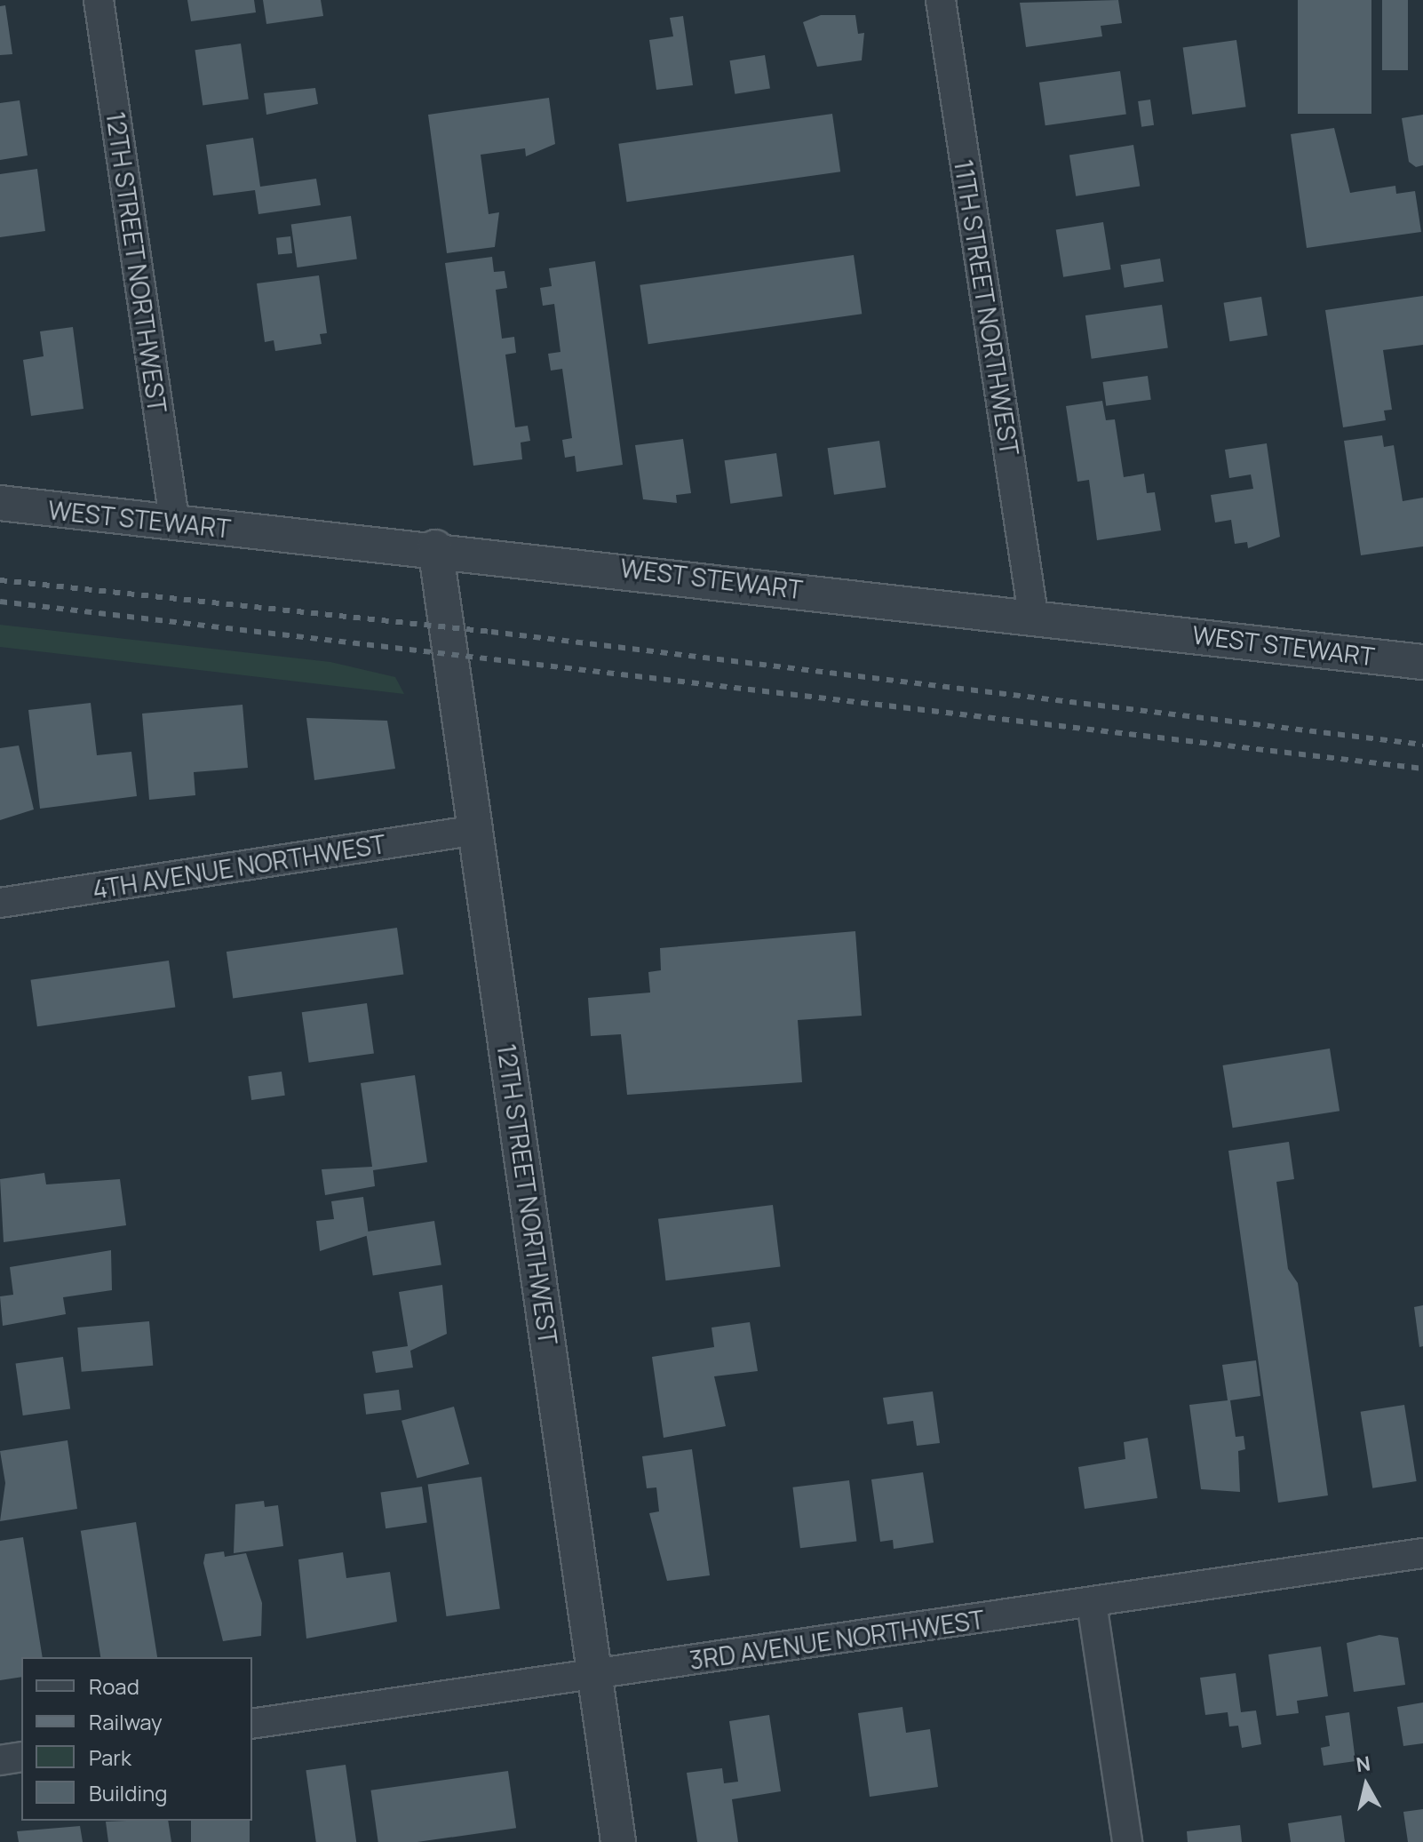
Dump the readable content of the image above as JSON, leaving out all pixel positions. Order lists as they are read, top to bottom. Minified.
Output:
{"streets":{"street":["12TH STREET NORTHWEST","11TH STREET NORTHWEST","WEST STEWART","4TH AVENUE NORTHWEST","3RD AVENUE NORTHWEST"]},"crossings":[["12TH STREET NORTHWEST","WEST STEWART"],["12TH STREET NORTHWEST","4TH AVENUE NORTHWEST"],["12TH STREET NORTHWEST","3RD AVENUE NORTHWEST"],["11TH STREET NORTHWEST","WEST STEWART"]],"legend":["Road","Railway","Park","Building"],"north":"top"}
